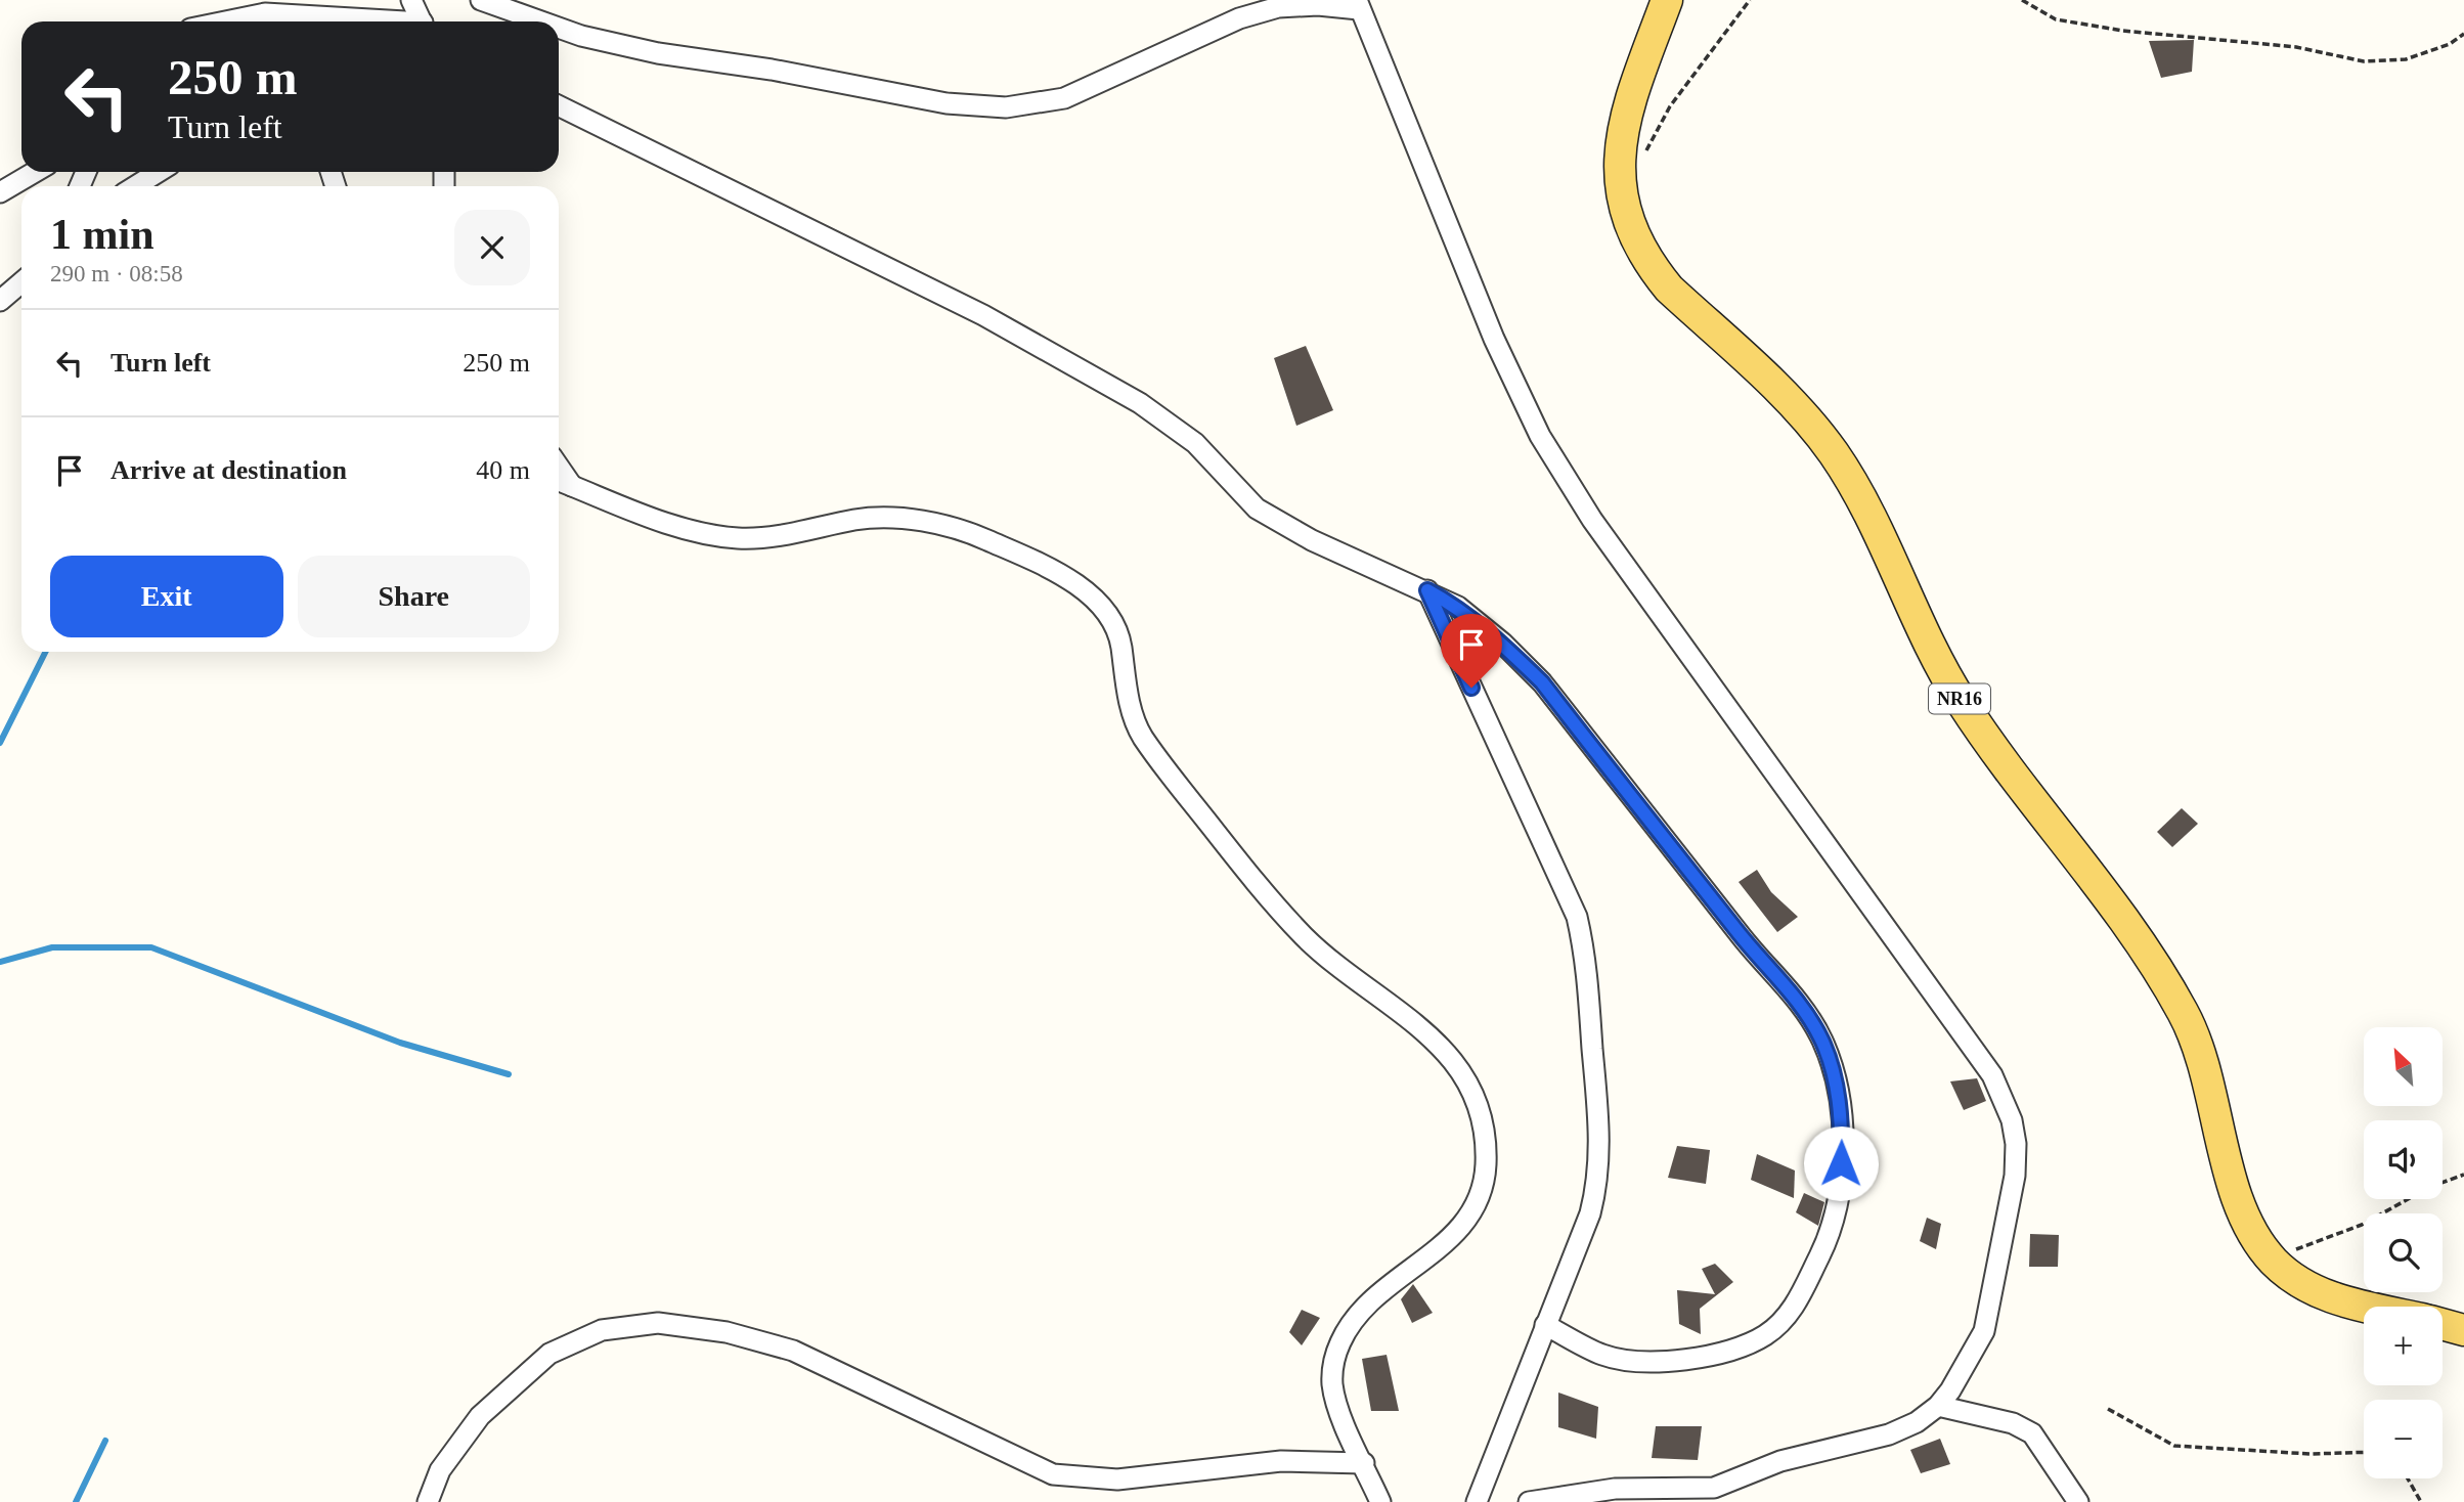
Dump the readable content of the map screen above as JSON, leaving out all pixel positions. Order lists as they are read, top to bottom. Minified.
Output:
{"streets":{"main road":["NR16"]},"north":"top left","page":{"turn":["250 m","Turn left"],"heading":["1 min","290 m · 08:58"],"list":[{"name":"Turn left","value":"250 m"},{"name":"Arrive at destination","value":"40 m"}],"buttons":["Exit","Share"],"map_buttons":["+","−"]}}
